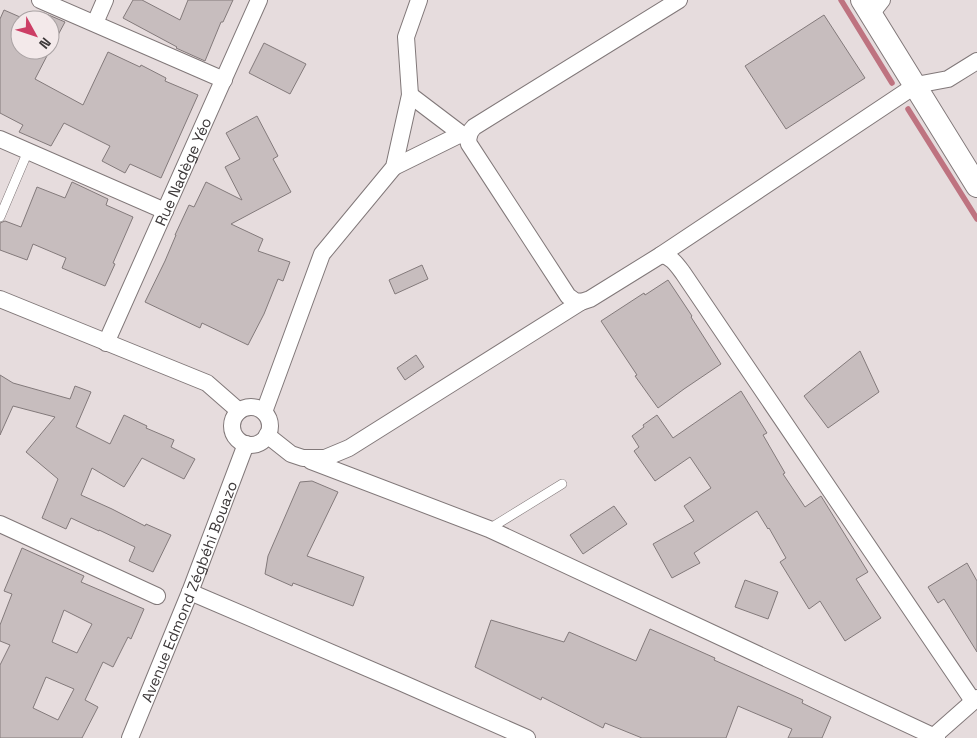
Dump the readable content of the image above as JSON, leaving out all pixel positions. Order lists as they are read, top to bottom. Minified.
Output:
{"streets":{"street":["Rue Nadège Yéo","Avenue Edmond Zégbéhi Bouazo"]},"north":"bottom right"}
